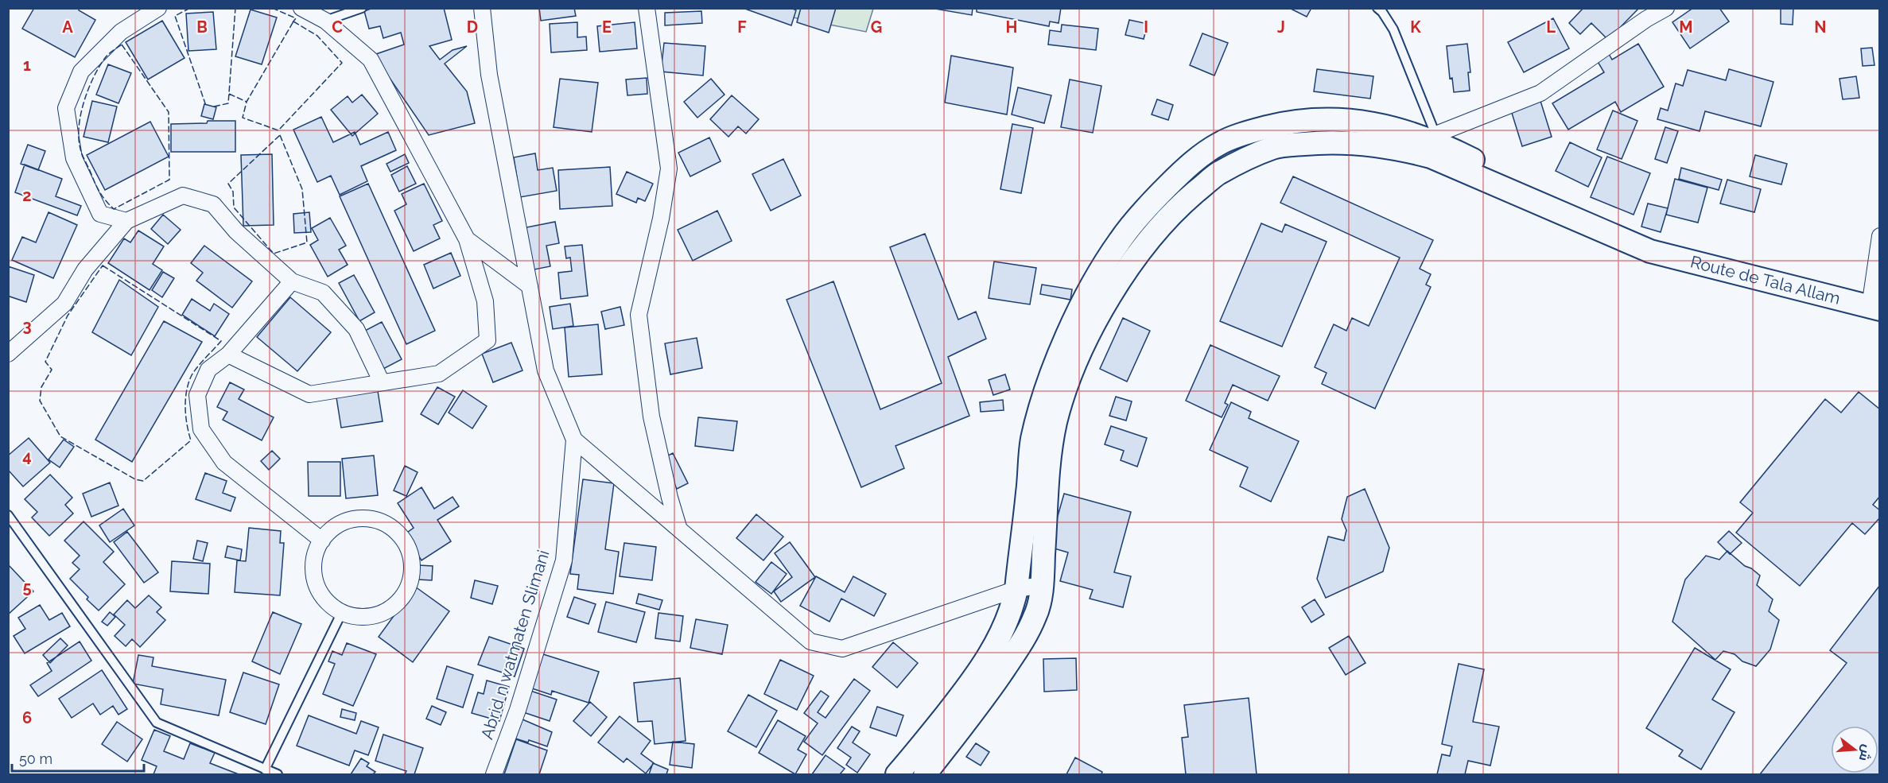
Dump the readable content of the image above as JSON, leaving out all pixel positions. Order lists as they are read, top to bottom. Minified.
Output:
{"streets":{"main road":["Route de Tala Allam"],"street":["Abrid n watmaten Slimani"]},"scale_bar":"50 m","north":"right","grid":{"columns":["A","B","C","D","E","F","G","H","I","J","K","L","M","N"],"rows":["1","2","3","4","5","6"]}}
